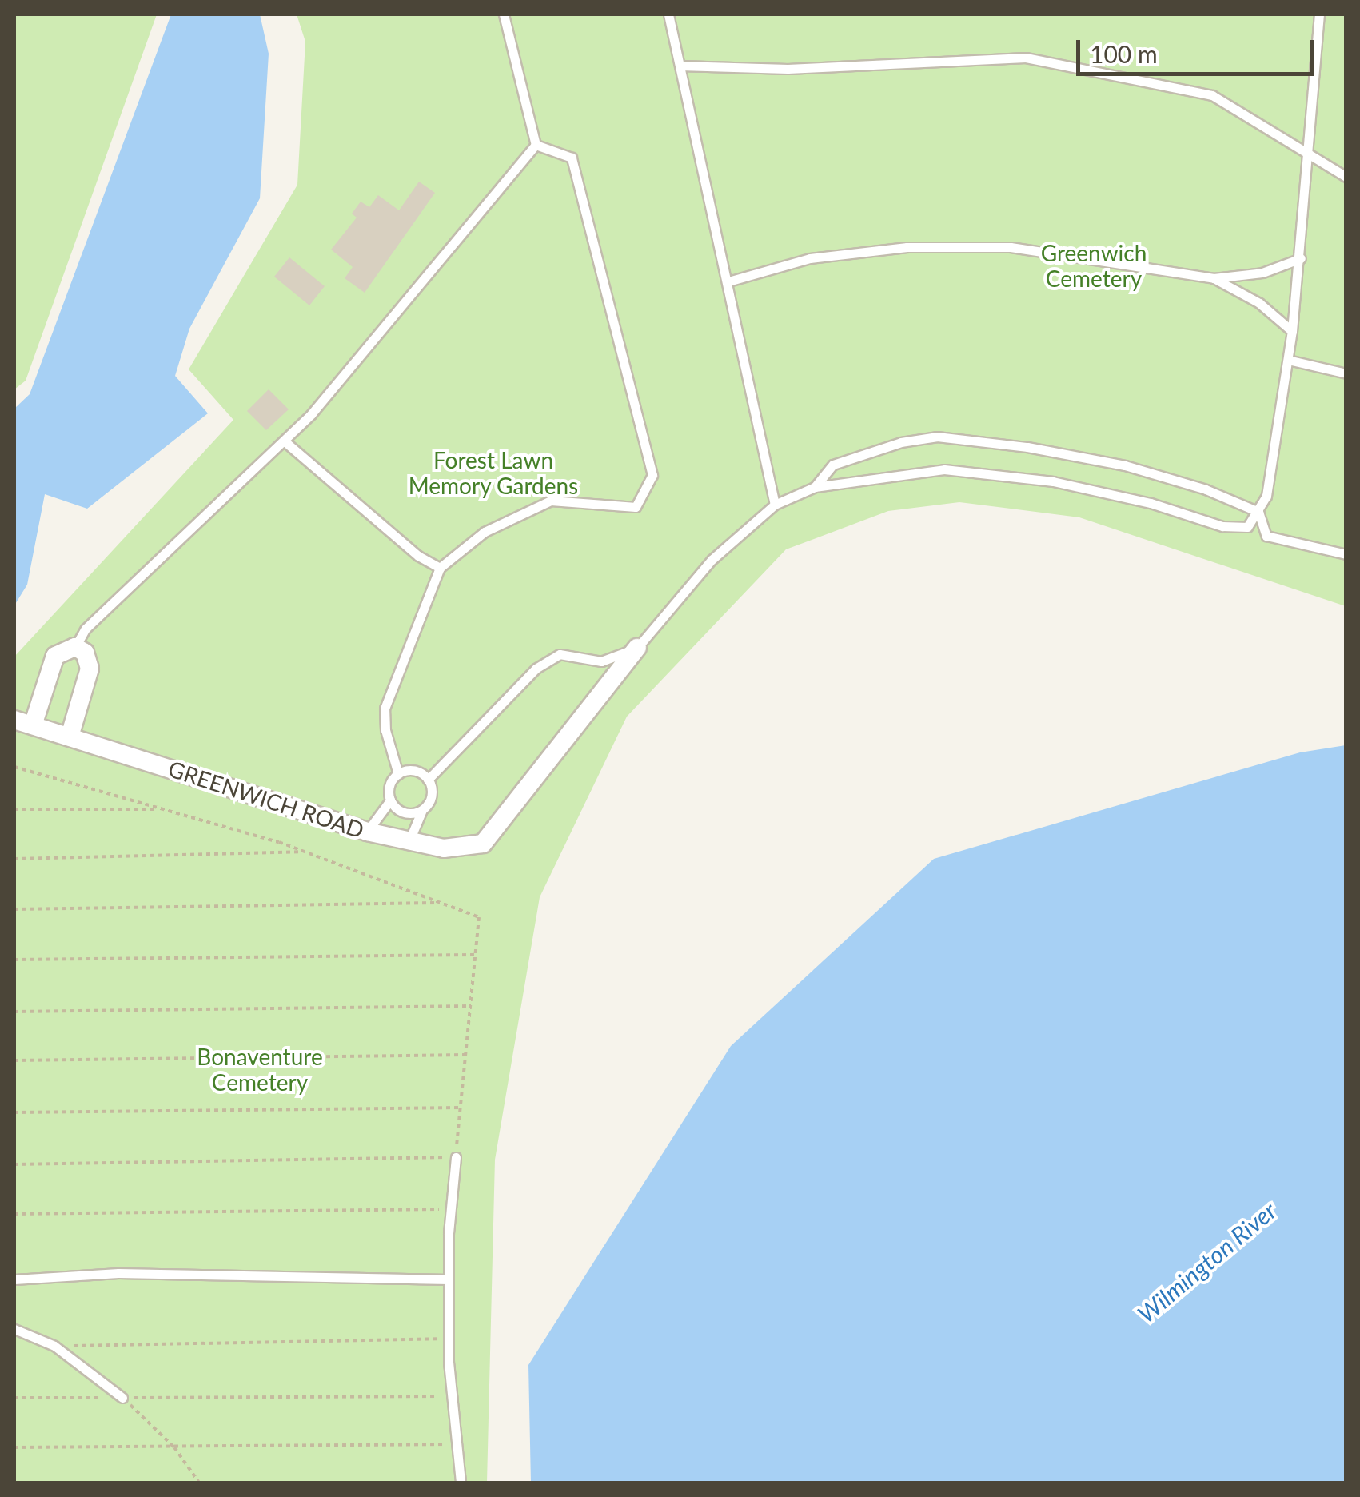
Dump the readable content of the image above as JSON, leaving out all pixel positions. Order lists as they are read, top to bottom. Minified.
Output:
{"streets":{"street":["GREENWICH ROAD"]},"water":["Wilmington River"],"parks":["Greenwich Cemetery","Forest Lawn Memory Gardens","Bonaventure Cemetery"],"scale_bar":"100 m"}
